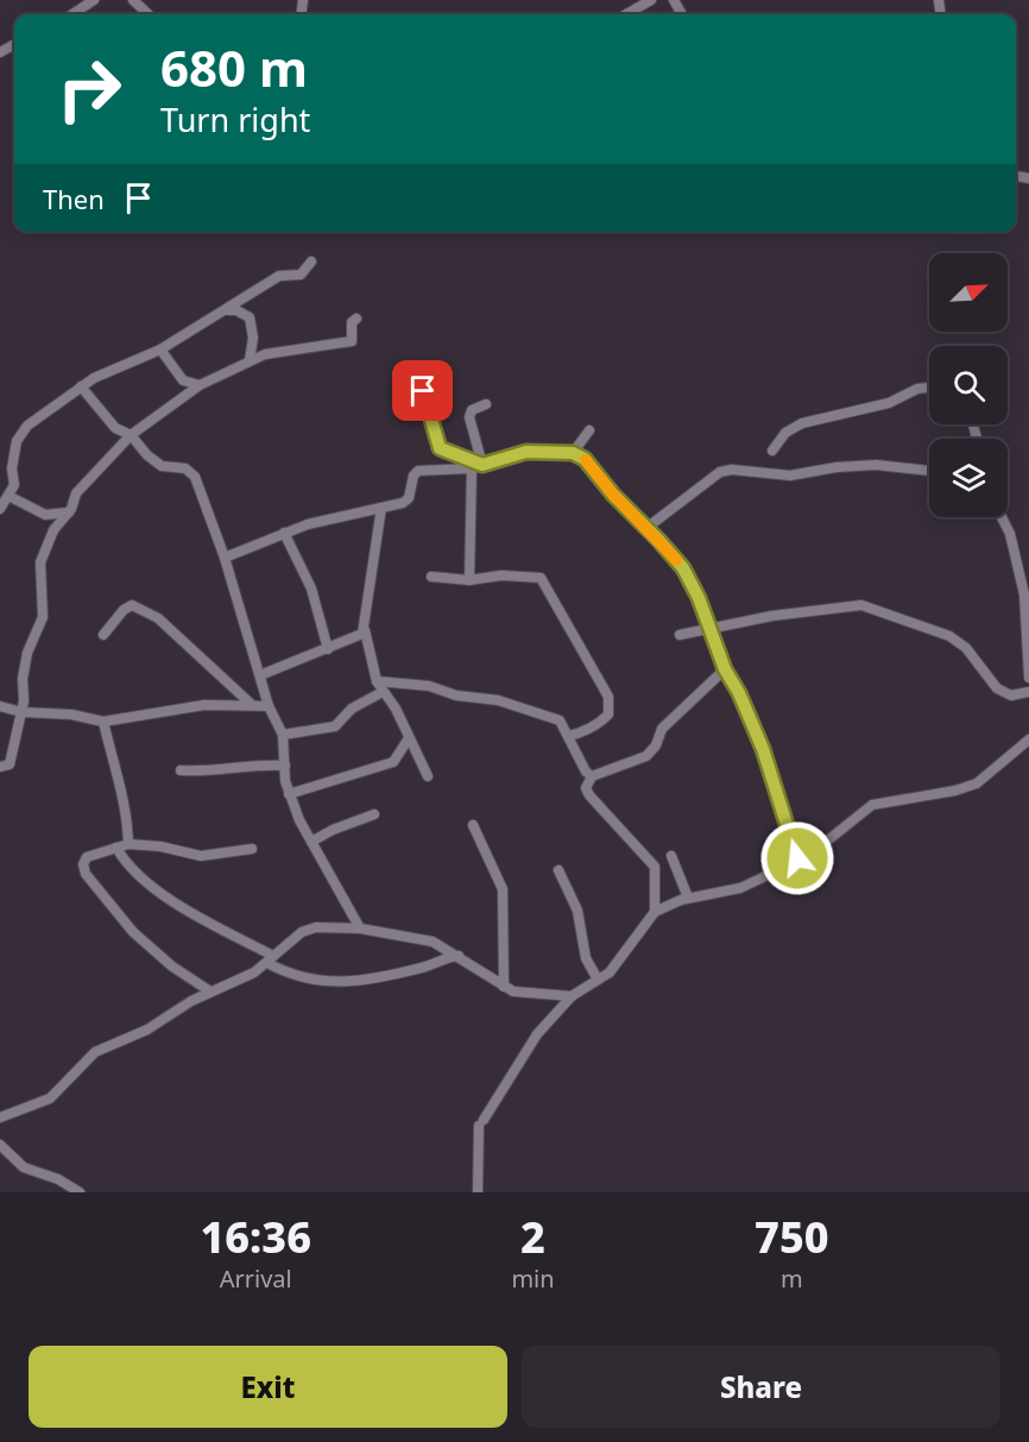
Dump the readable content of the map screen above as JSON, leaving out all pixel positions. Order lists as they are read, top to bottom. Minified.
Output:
{"north":"top right","page":{"turn":["680 m","Turn right"],"then":"Then","eta":["16:36","Arrival","2","min","750","m"],"buttons":["Exit","Share"]}}
